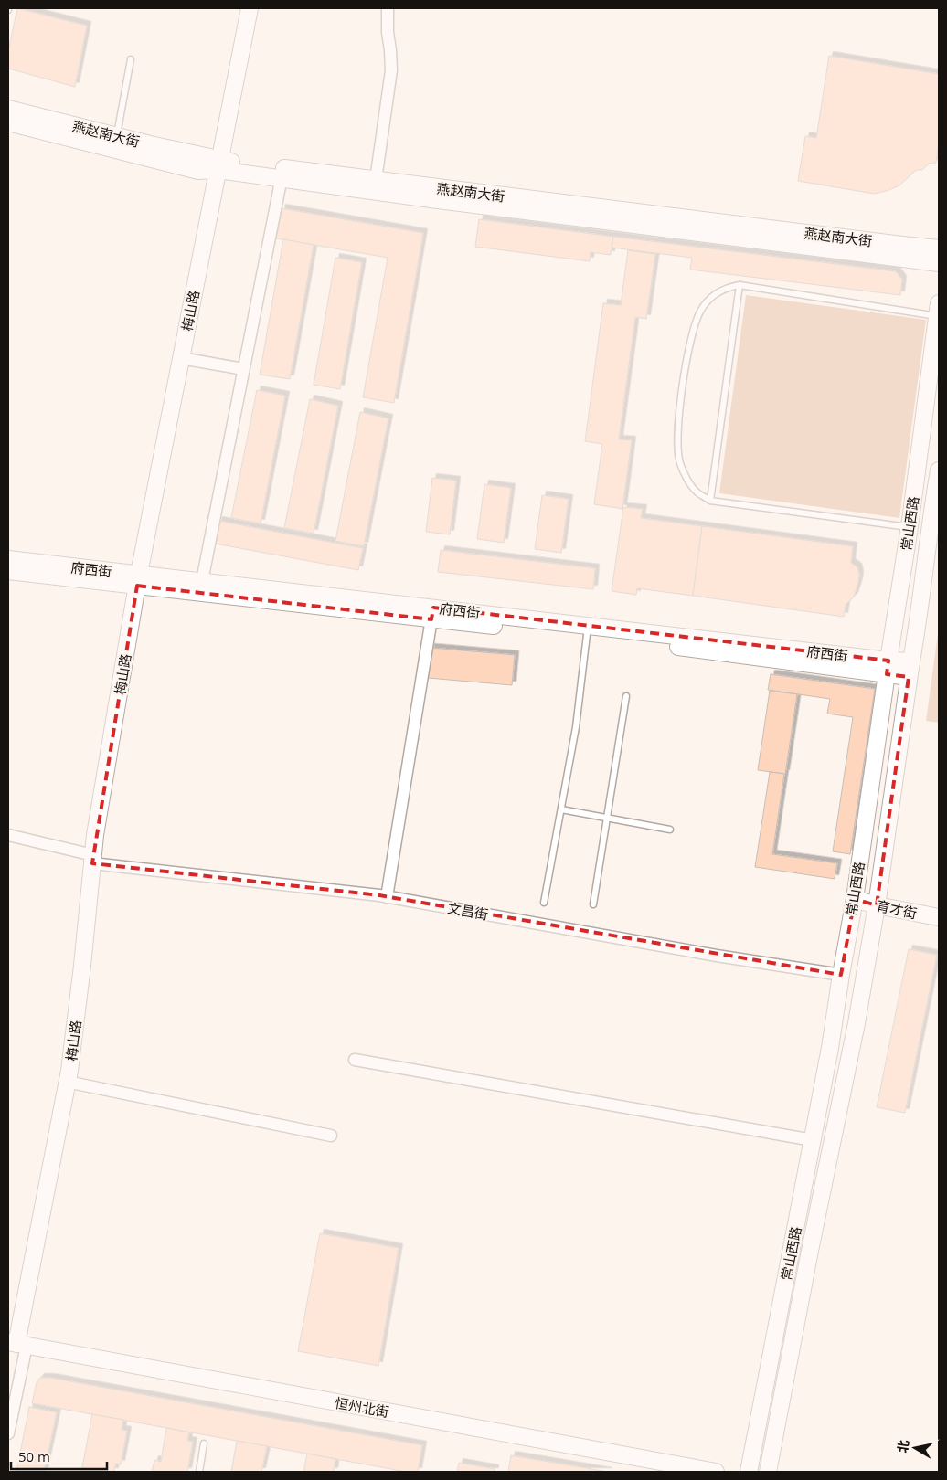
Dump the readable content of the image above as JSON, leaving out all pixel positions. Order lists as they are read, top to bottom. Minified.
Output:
{"streets":{"main road":["燕赵南大街","梅山路","常山西路","府西街","育才街","恒州北街"],"street":["文昌街"]},"crossings":[["燕赵南大街","梅山路"],["梅山路","府西街"],["梅山路","文昌街"],["梅山路","恒州北街"],["常山西路","府西街"],["常山西路","育才街"],["常山西路","文昌街"]],"scale_bar":"50 m","north":"left"}
